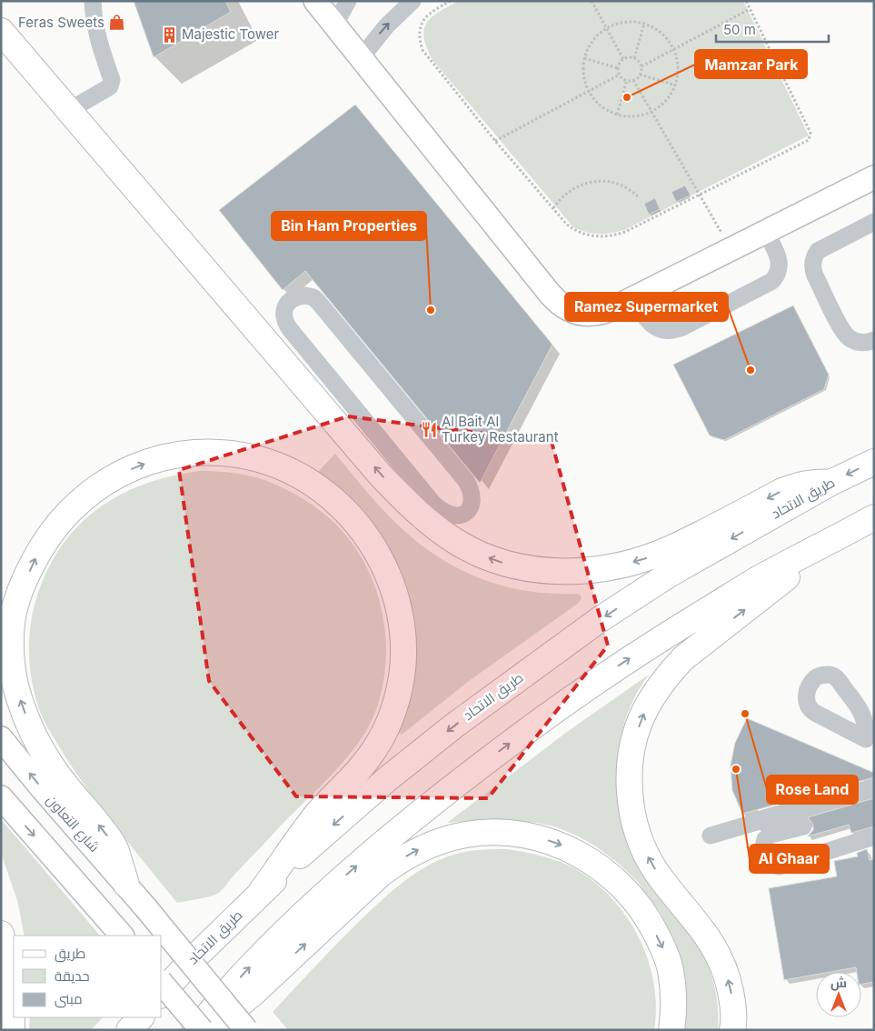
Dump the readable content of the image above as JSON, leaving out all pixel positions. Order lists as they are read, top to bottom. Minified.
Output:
{"streets":{"highway":["طريق الاتحاد"],"main road":["شارع التعاون"]},"places":{"shop":["Feras Sweets"],"building":["Majestic Tower"],"other":["Mamzar Park","Bin Ham Properties","Ramez Supermarket","Rose Land","Al Ghaar"],"restaurant":["Al Bait Al Turkey Restaurant"]},"legend":["طريق","حديقة","مبنى"],"scale_bar":"50 m","north":"top"}
